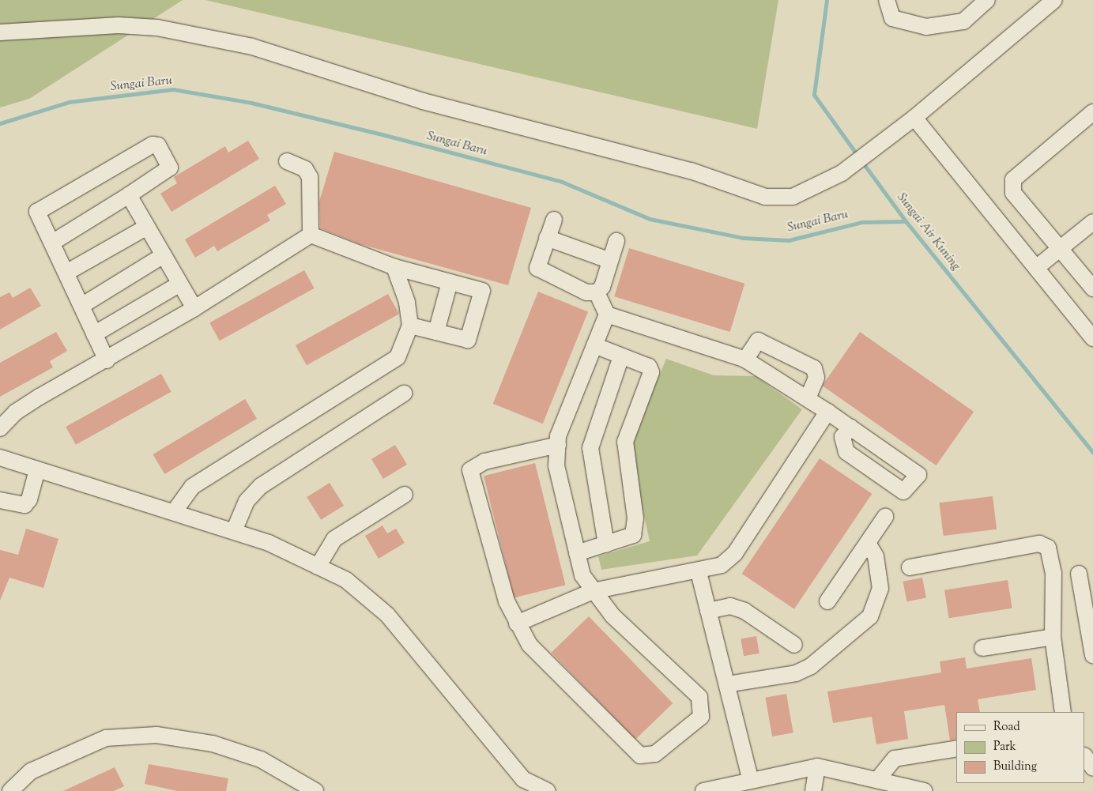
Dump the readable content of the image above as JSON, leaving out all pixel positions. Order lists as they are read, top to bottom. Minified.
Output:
{"water":["Sungai Baru","Sungai Air Kuning"],"legend":["Road","Park","Building"]}
